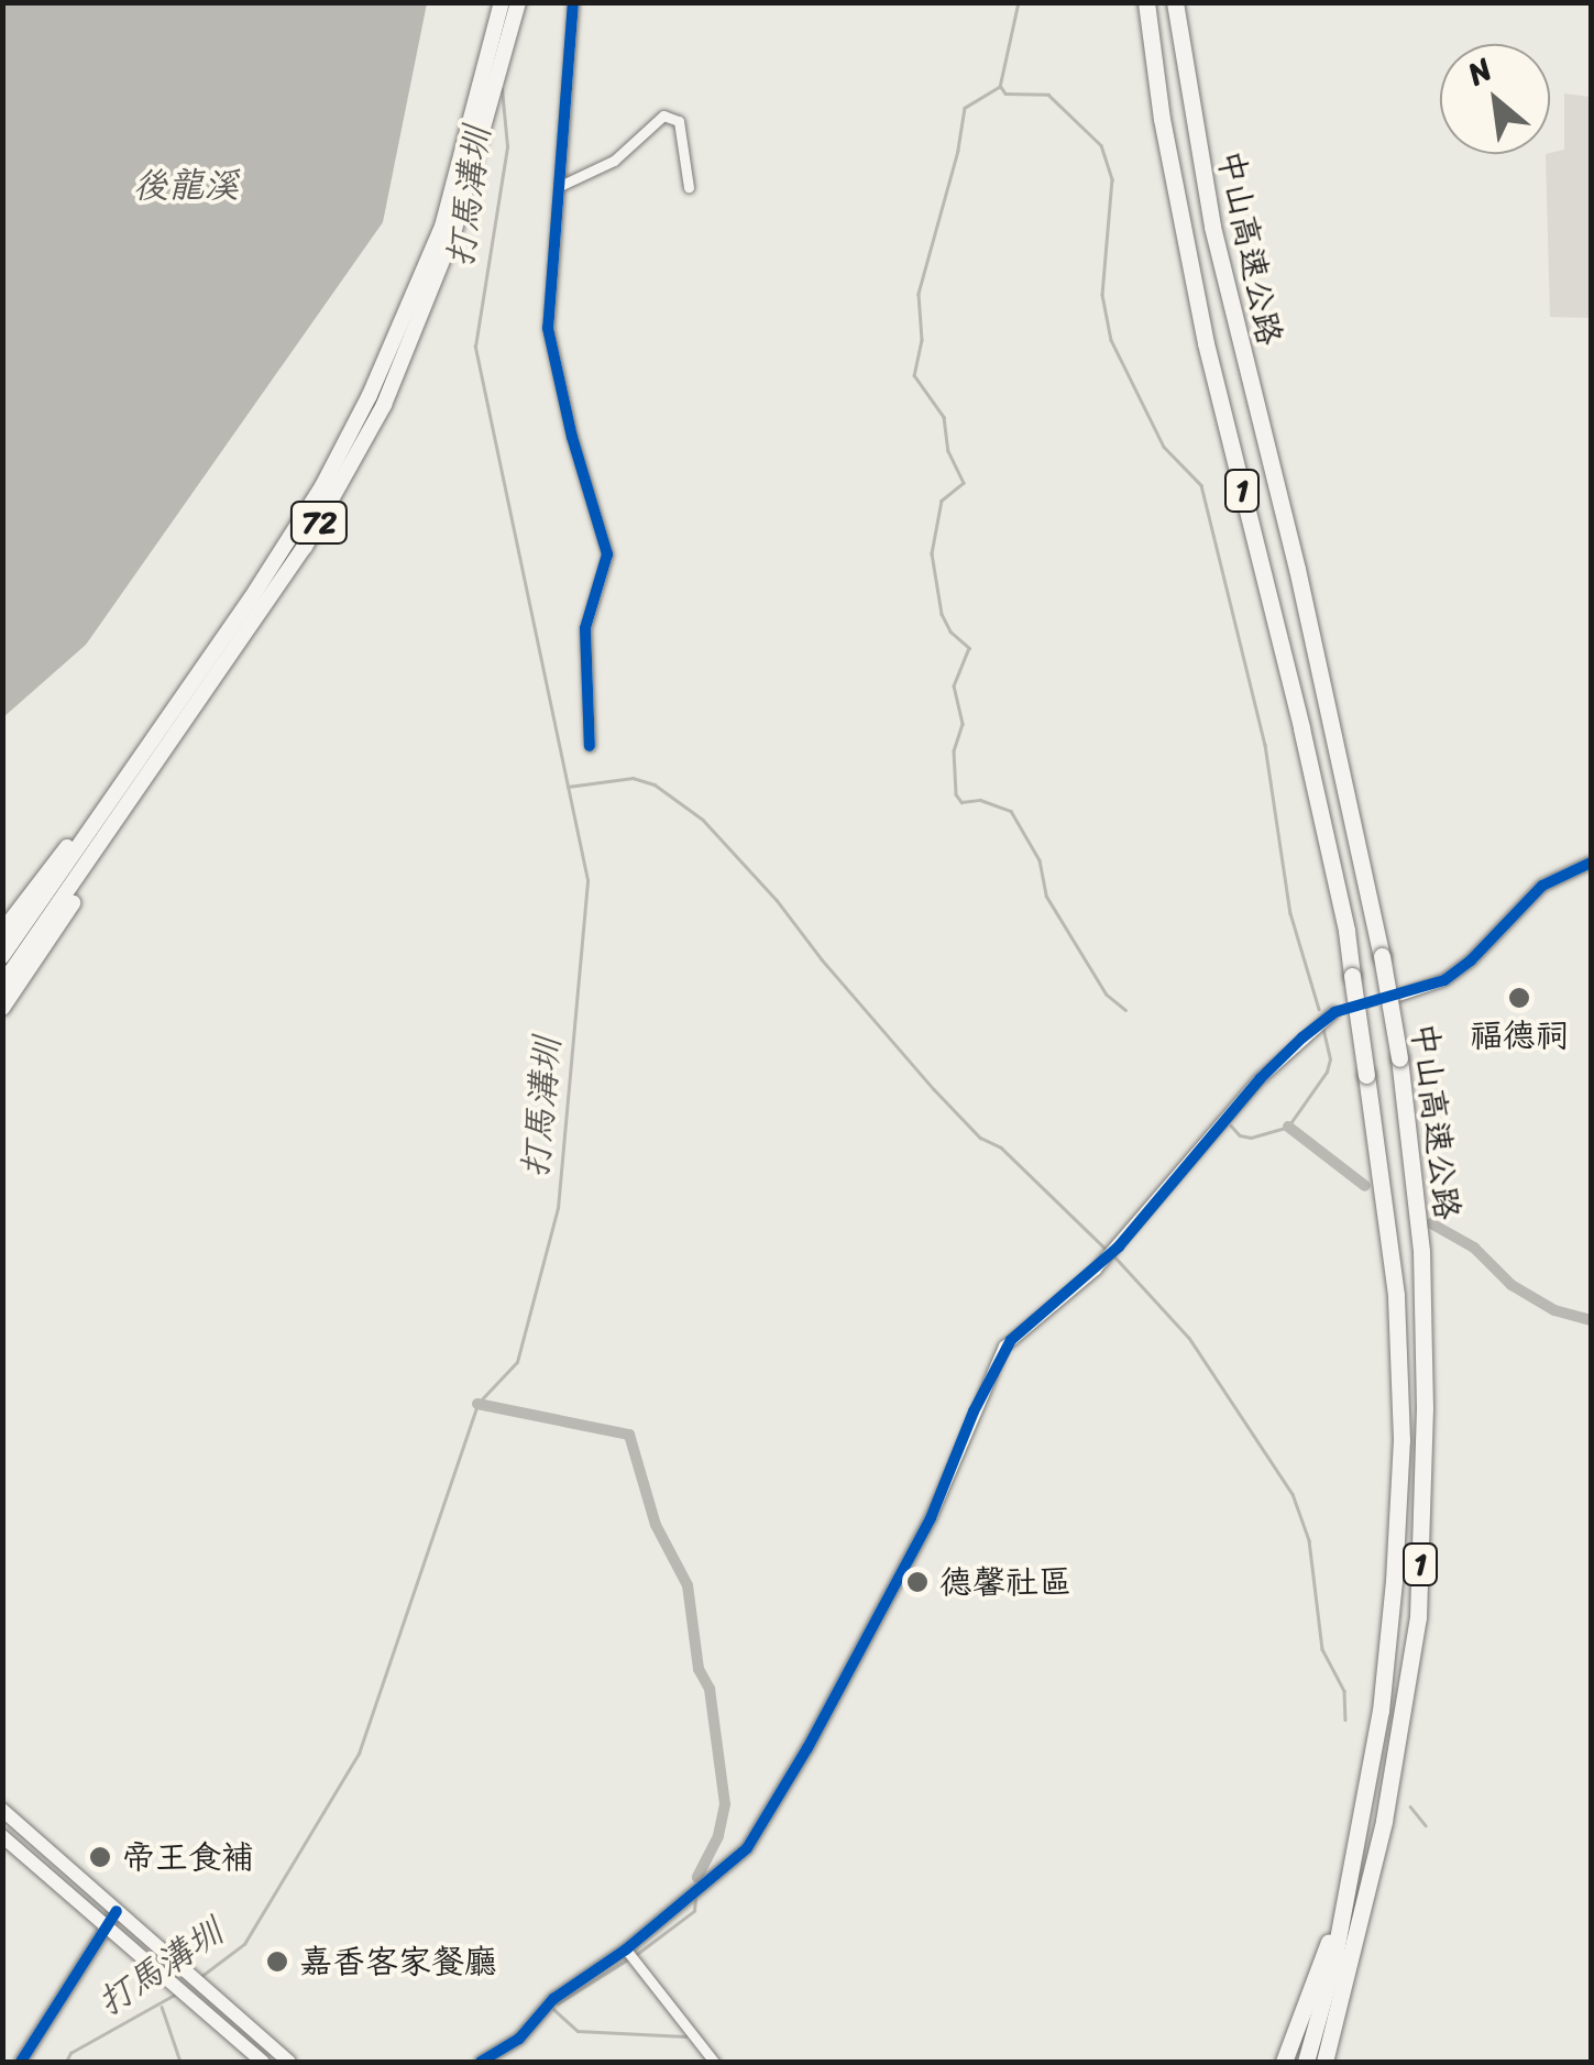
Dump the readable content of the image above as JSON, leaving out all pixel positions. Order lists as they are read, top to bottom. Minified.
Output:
{"streets":{"highway":["中山高速公路","1","72"]},"water":["後龍溪","打馬溝圳"],"places":["福德祠","德馨社區","帝王食補","嘉香客家餐廳"],"north":"top left"}
